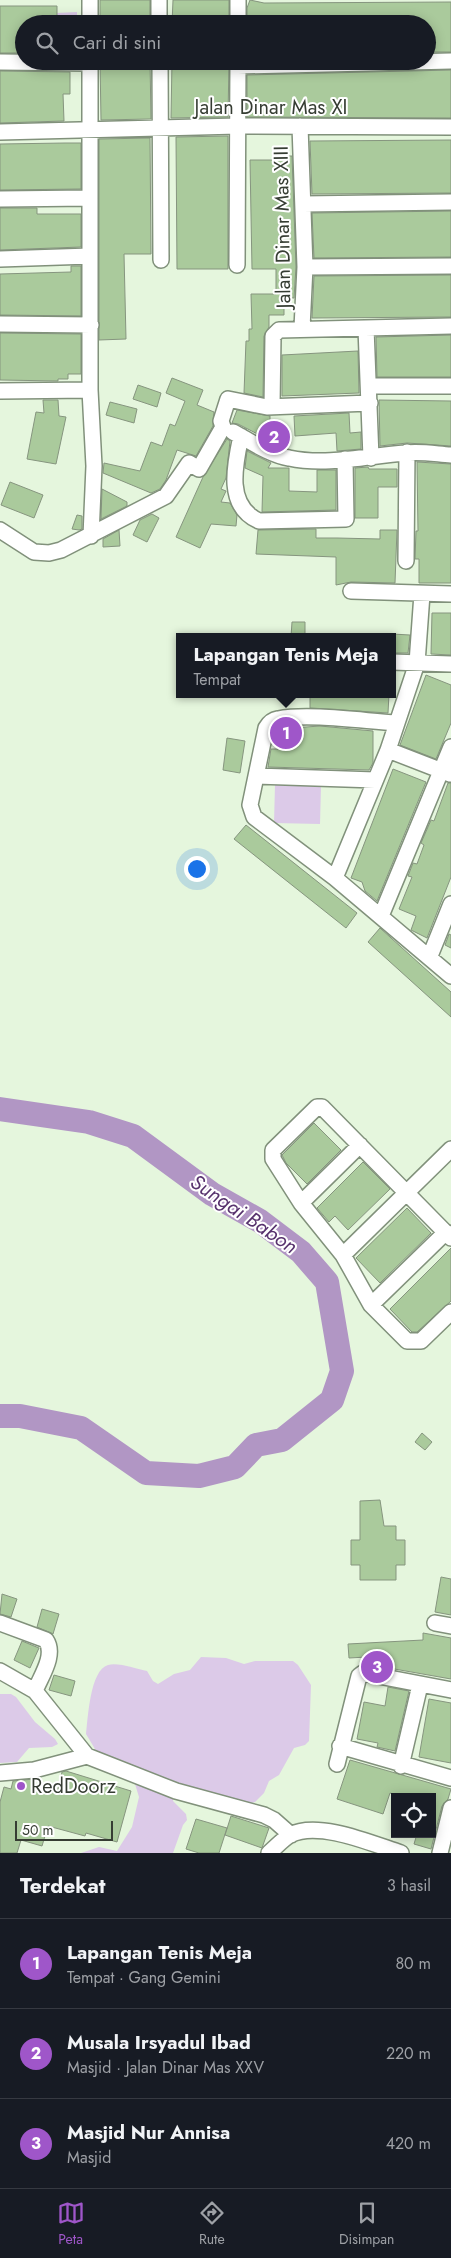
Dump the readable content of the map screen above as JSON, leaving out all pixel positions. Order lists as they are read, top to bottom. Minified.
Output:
{"streets":{"street":["Jalan Dinar Mas XI","Jalan Dinar Mas XIII"]},"crossings":[["Jalan Dinar Mas XI","Jalan Dinar Mas XIII"]],"water":["Sungai Babon"],"places":["RedDoorz"],"scale_bar":"50 m","page":{"search":"Cari di sini","pins":["2","1","3"],"popup":["Lapangan Tenis Meja","Tempat"],"scale":"50 m","heading":["Terdekat","3 hasil"],"list":[{"mark":"1","name":"Lapangan Tenis Meja","note":"Tempat · Gang Gemini","value":"80 m"},{"mark":"2","name":"Musala Irsyadul Ibad","note":"Masjid · Jalan Dinar Mas XXV","value":"220 m"},{"mark":"3","name":"Masjid Nur Annisa","note":"Masjid","value":"420 m"}],"nav":["Peta","Rute","Disimpan"]}}
